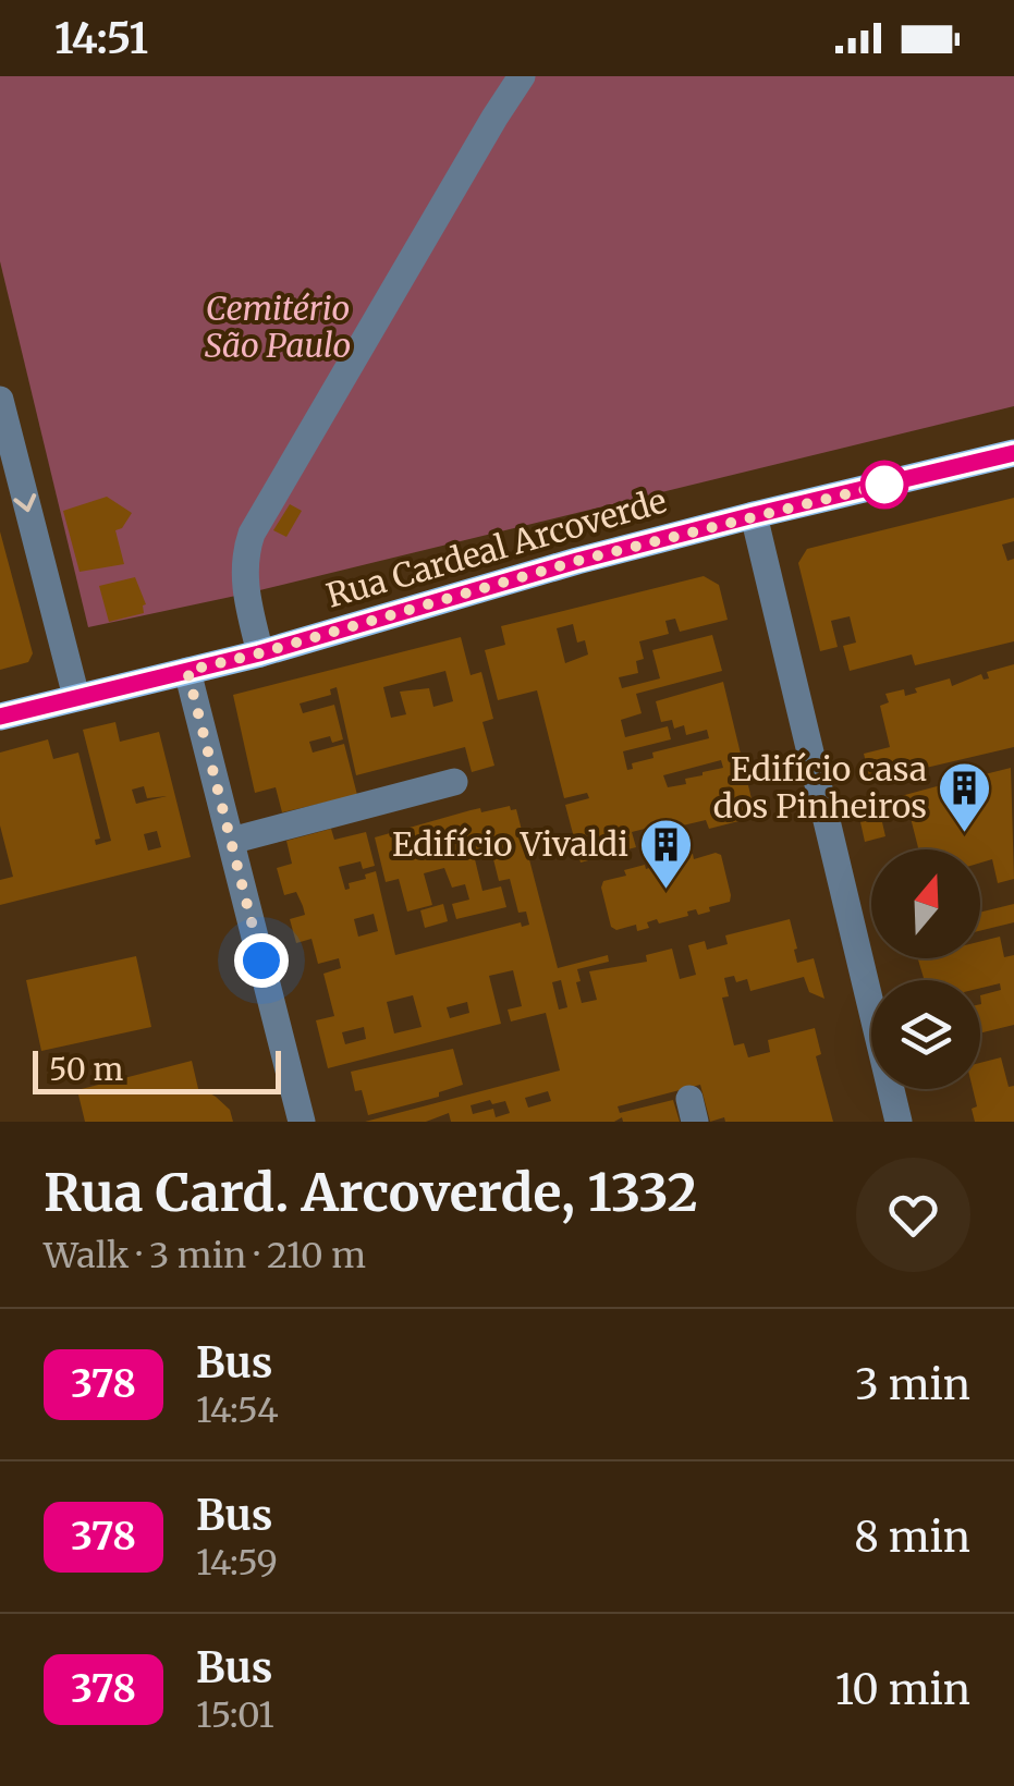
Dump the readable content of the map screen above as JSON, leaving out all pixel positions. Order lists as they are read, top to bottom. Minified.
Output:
{"streets":{"main road":["Rua Cardeal Arcoverde"]},"parks":["Cemitério São Paulo"],"places":{"building":["Edifício casa dos Pinheiros","Edifício Vivaldi"]},"lines":["bus line 378"],"scale_bar":"50 m","north":"top","page":{"status":"14:51","scale":"50 m","heading":["Rua Card. Arcoverde, 1332","Walk · 3 min · 210 m"],"list":[{"mark":"378","name":"Bus","note":"14:54","value":"3 min"},{"mark":"378","name":"Bus","note":"14:59","value":"8 min"},{"mark":"378","name":"Bus","note":"15:01","value":"10 min"}]}}
